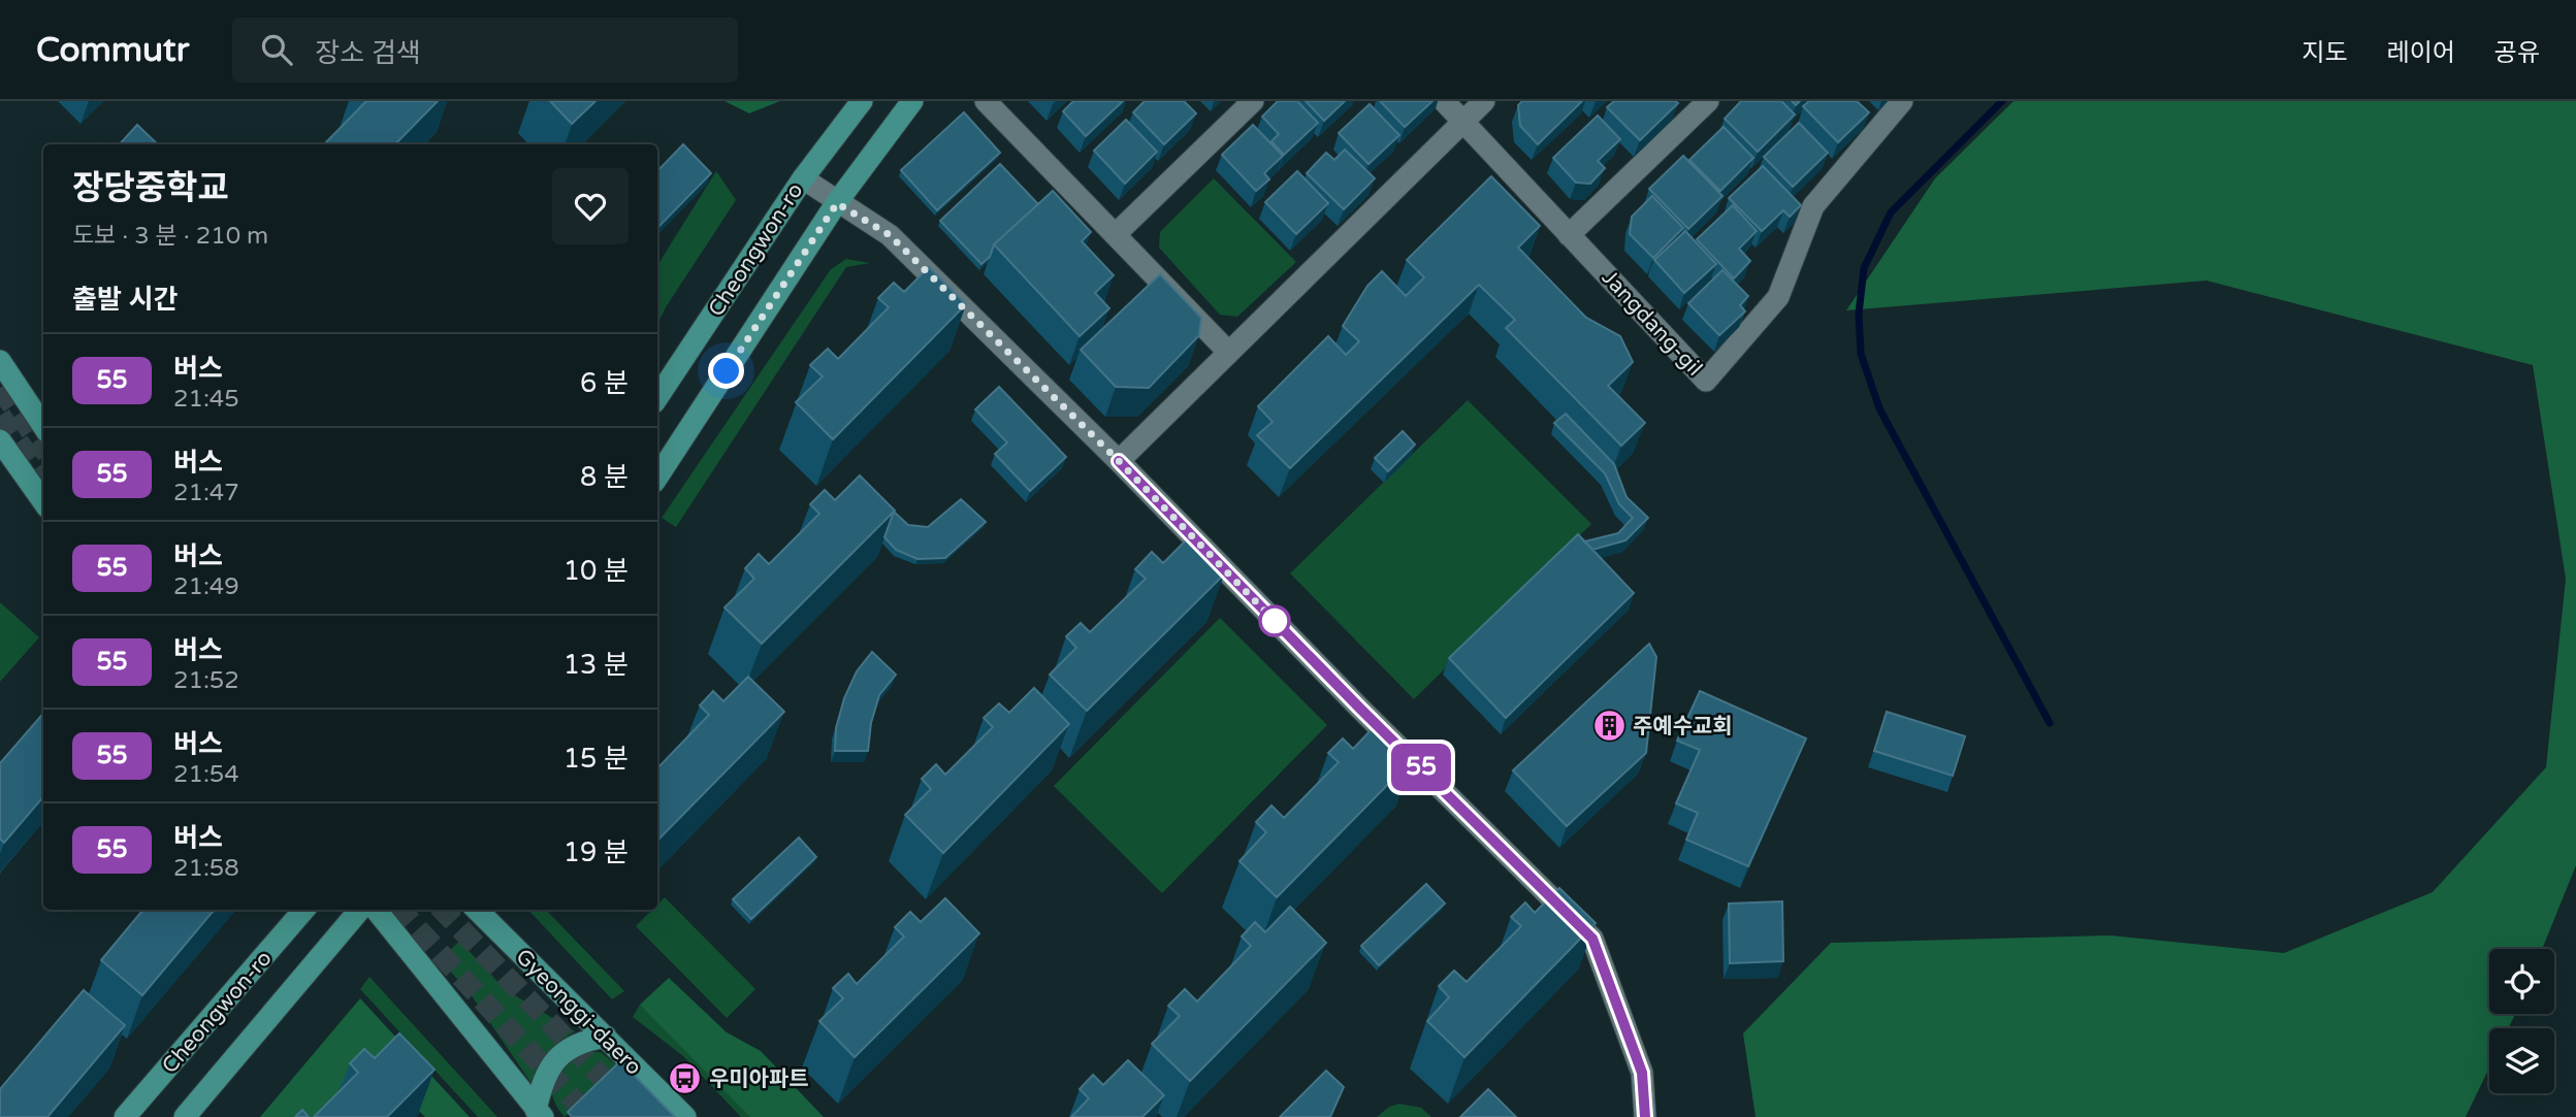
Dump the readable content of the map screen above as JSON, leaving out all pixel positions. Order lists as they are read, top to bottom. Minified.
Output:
{"streets":{"main road":["Cheongwon-ro","Gyeonggi-daero"],"street":["Jangdang-gil"]},"places":{"building":["주예수교회"],"bus stop":["우미아파트"]},"lines":["bus line 55"],"page":{"header":"Commutr","search":"장소 검색","nav":["지도","레이어","공유"],"on_map":"55","heading":[["장당중학교","도보 · 3 분 · 210 m"],"출발 시간"],"list":[{"mark":"55","name":"버스","note":"21:45","value":"6 분"},{"mark":"55","name":"버스","note":"21:47","value":"8 분"},{"mark":"55","name":"버스","note":"21:49","value":"10 분"},{"mark":"55","name":"버스","note":"21:52","value":"13 분"},{"mark":"55","name":"버스","note":"21:54","value":"15 분"},{"mark":"55","name":"버스","note":"21:58","value":"19 분"}]}}
